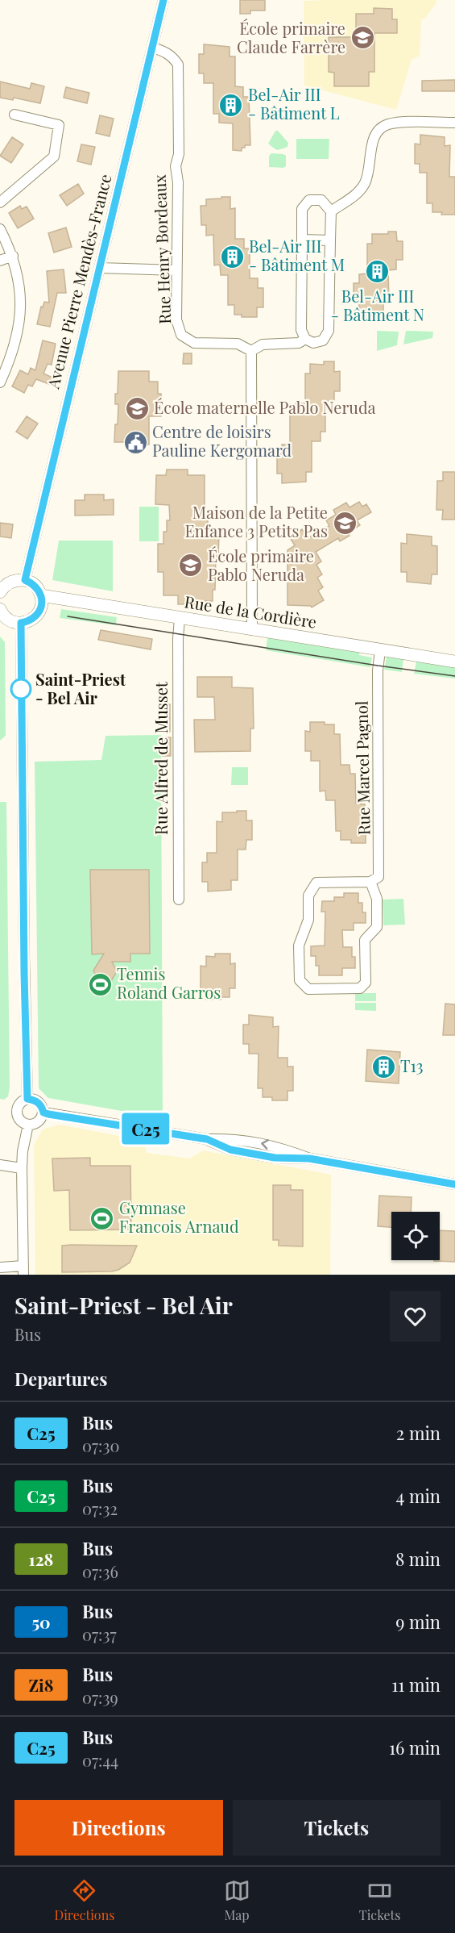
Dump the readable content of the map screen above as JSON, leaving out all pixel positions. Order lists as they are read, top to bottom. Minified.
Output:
{"streets":{"street":["Rue Henry Bordeaux","Avenue Pierre Mendès-France","Rue de la Cordière","Rue Alfred de Musset","Rue Marcel Pagnol"]},"crossings":[["Rue Henry Bordeaux","Avenue Pierre Mendès-France"],["Rue de la Cordière","Rue Alfred de Musset"],["Rue de la Cordière","Rue Marcel Pagnol"]],"places":{"school or university":["École primaire Claude Farrère","École maternelle Pablo Neruda","Maison de la Petite Enfance 3 Petits Pas","École primaire Pablo Neruda"],"building":["Bel-Air III - Bâtiment L","Bel-Air III - Bâtiment M","Bel-Air III - Bâtiment N","T13"],"public building":["Centre de loisirs Pauline Kergomard"],"other":["Saint-Priest - Bel Air"],"sports":["Tennis Roland Garros","Gymnase Francois Arnaud"]},"lines":["bus line C25"],"page":{"on_map":"C25","heading":[["Saint-Priest - Bel Air","Bus"],"Departures"],"list":[{"mark":"C25","name":"Bus","note":"07:30","value":"2 min"},{"mark":"C25","name":"Bus","note":"07:32","value":"4 min"},{"mark":"128","name":"Bus","note":"07:36","value":"8 min"},{"mark":"50","name":"Bus","note":"07:37","value":"9 min"},{"mark":"Zi8","name":"Bus","note":"07:39","value":"11 min"},{"mark":"C25","name":"Bus","note":"07:44","value":"16 min"}],"buttons":["Directions","Tickets"],"tabs":["Directions","Map","Tickets"]}}
